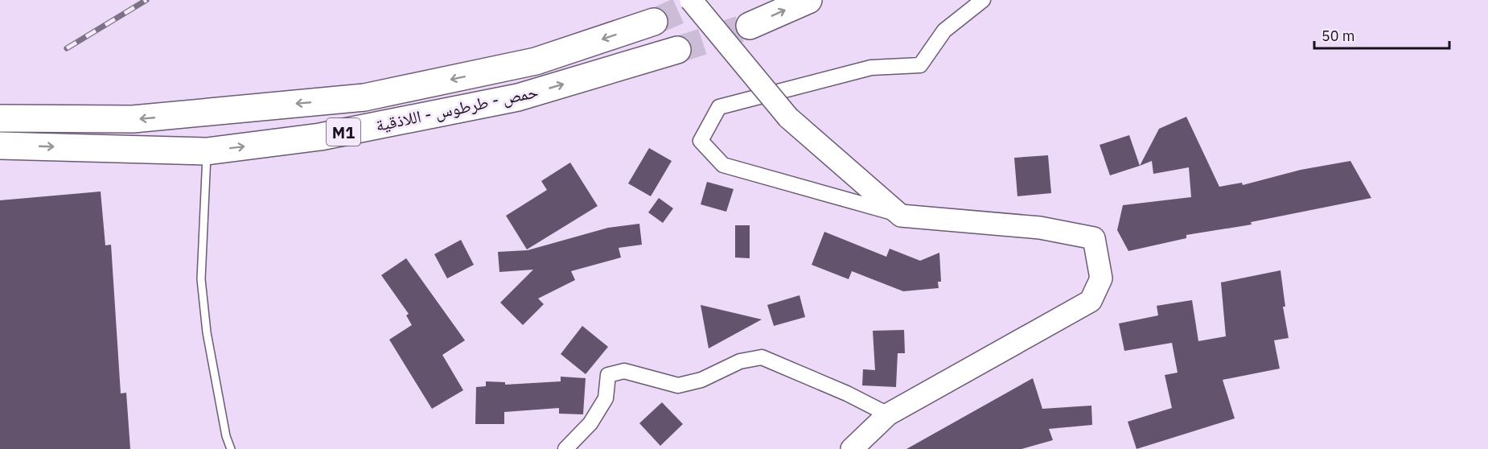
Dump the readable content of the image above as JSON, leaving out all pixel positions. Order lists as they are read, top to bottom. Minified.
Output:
{"streets":{"highway":["حمص - طرطوس - اللاذقية","M1"]},"scale_bar":"50 m"}
